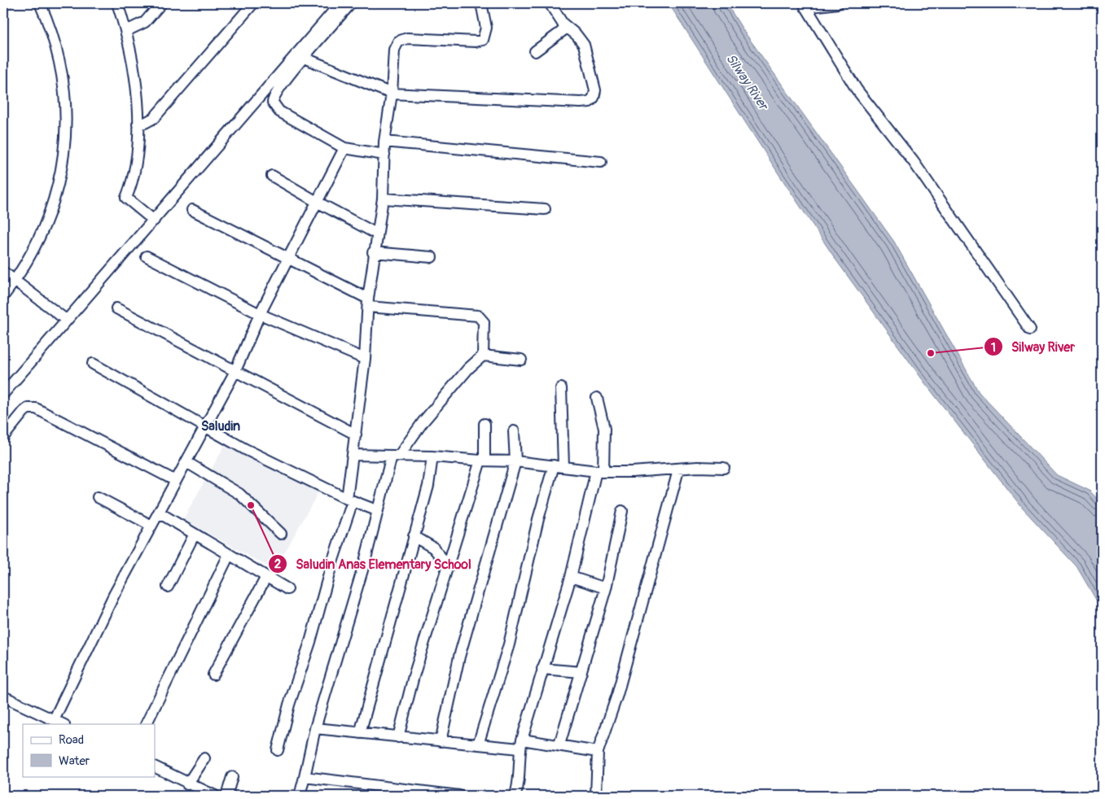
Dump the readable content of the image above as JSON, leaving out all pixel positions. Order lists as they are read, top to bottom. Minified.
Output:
{"districts":["Saludin"],"water":["Silway River"],"places":["Silway River","Saludin Anas Elementary School"],"legend":["Road","Water"]}
